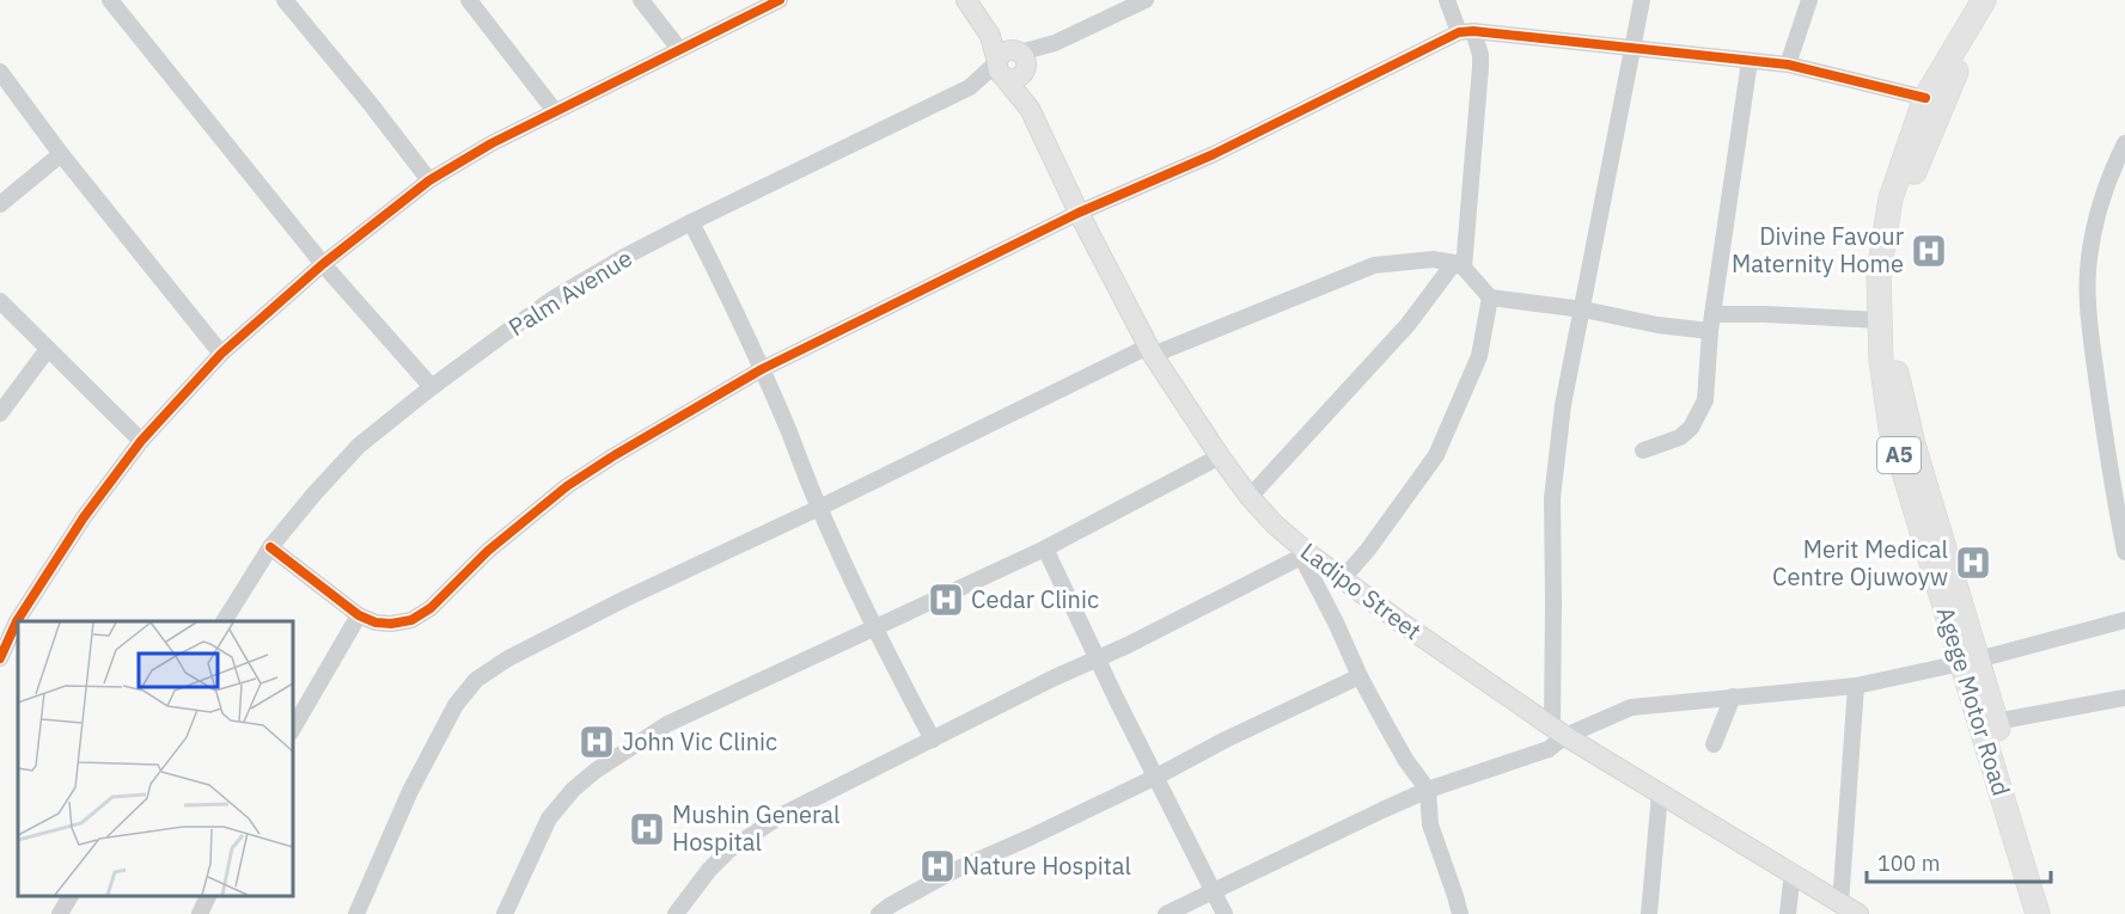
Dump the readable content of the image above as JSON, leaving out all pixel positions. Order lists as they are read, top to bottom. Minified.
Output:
{"streets":{"highway":["A5","Agege Motor Road"],"main road":["Ladipo Street"],"street":["Palm Avenue"]},"crossings":[["Palm Avenue","Ladipo Street"]],"places":{"hospital":["Divine Favour Maternity Home","Merit Medical Centre Ojuwoyw","Cedar Clinic","John Vic Clinic","Mushin General Hospital","Nature Hospital"]},"scale_bar":"100 m"}
